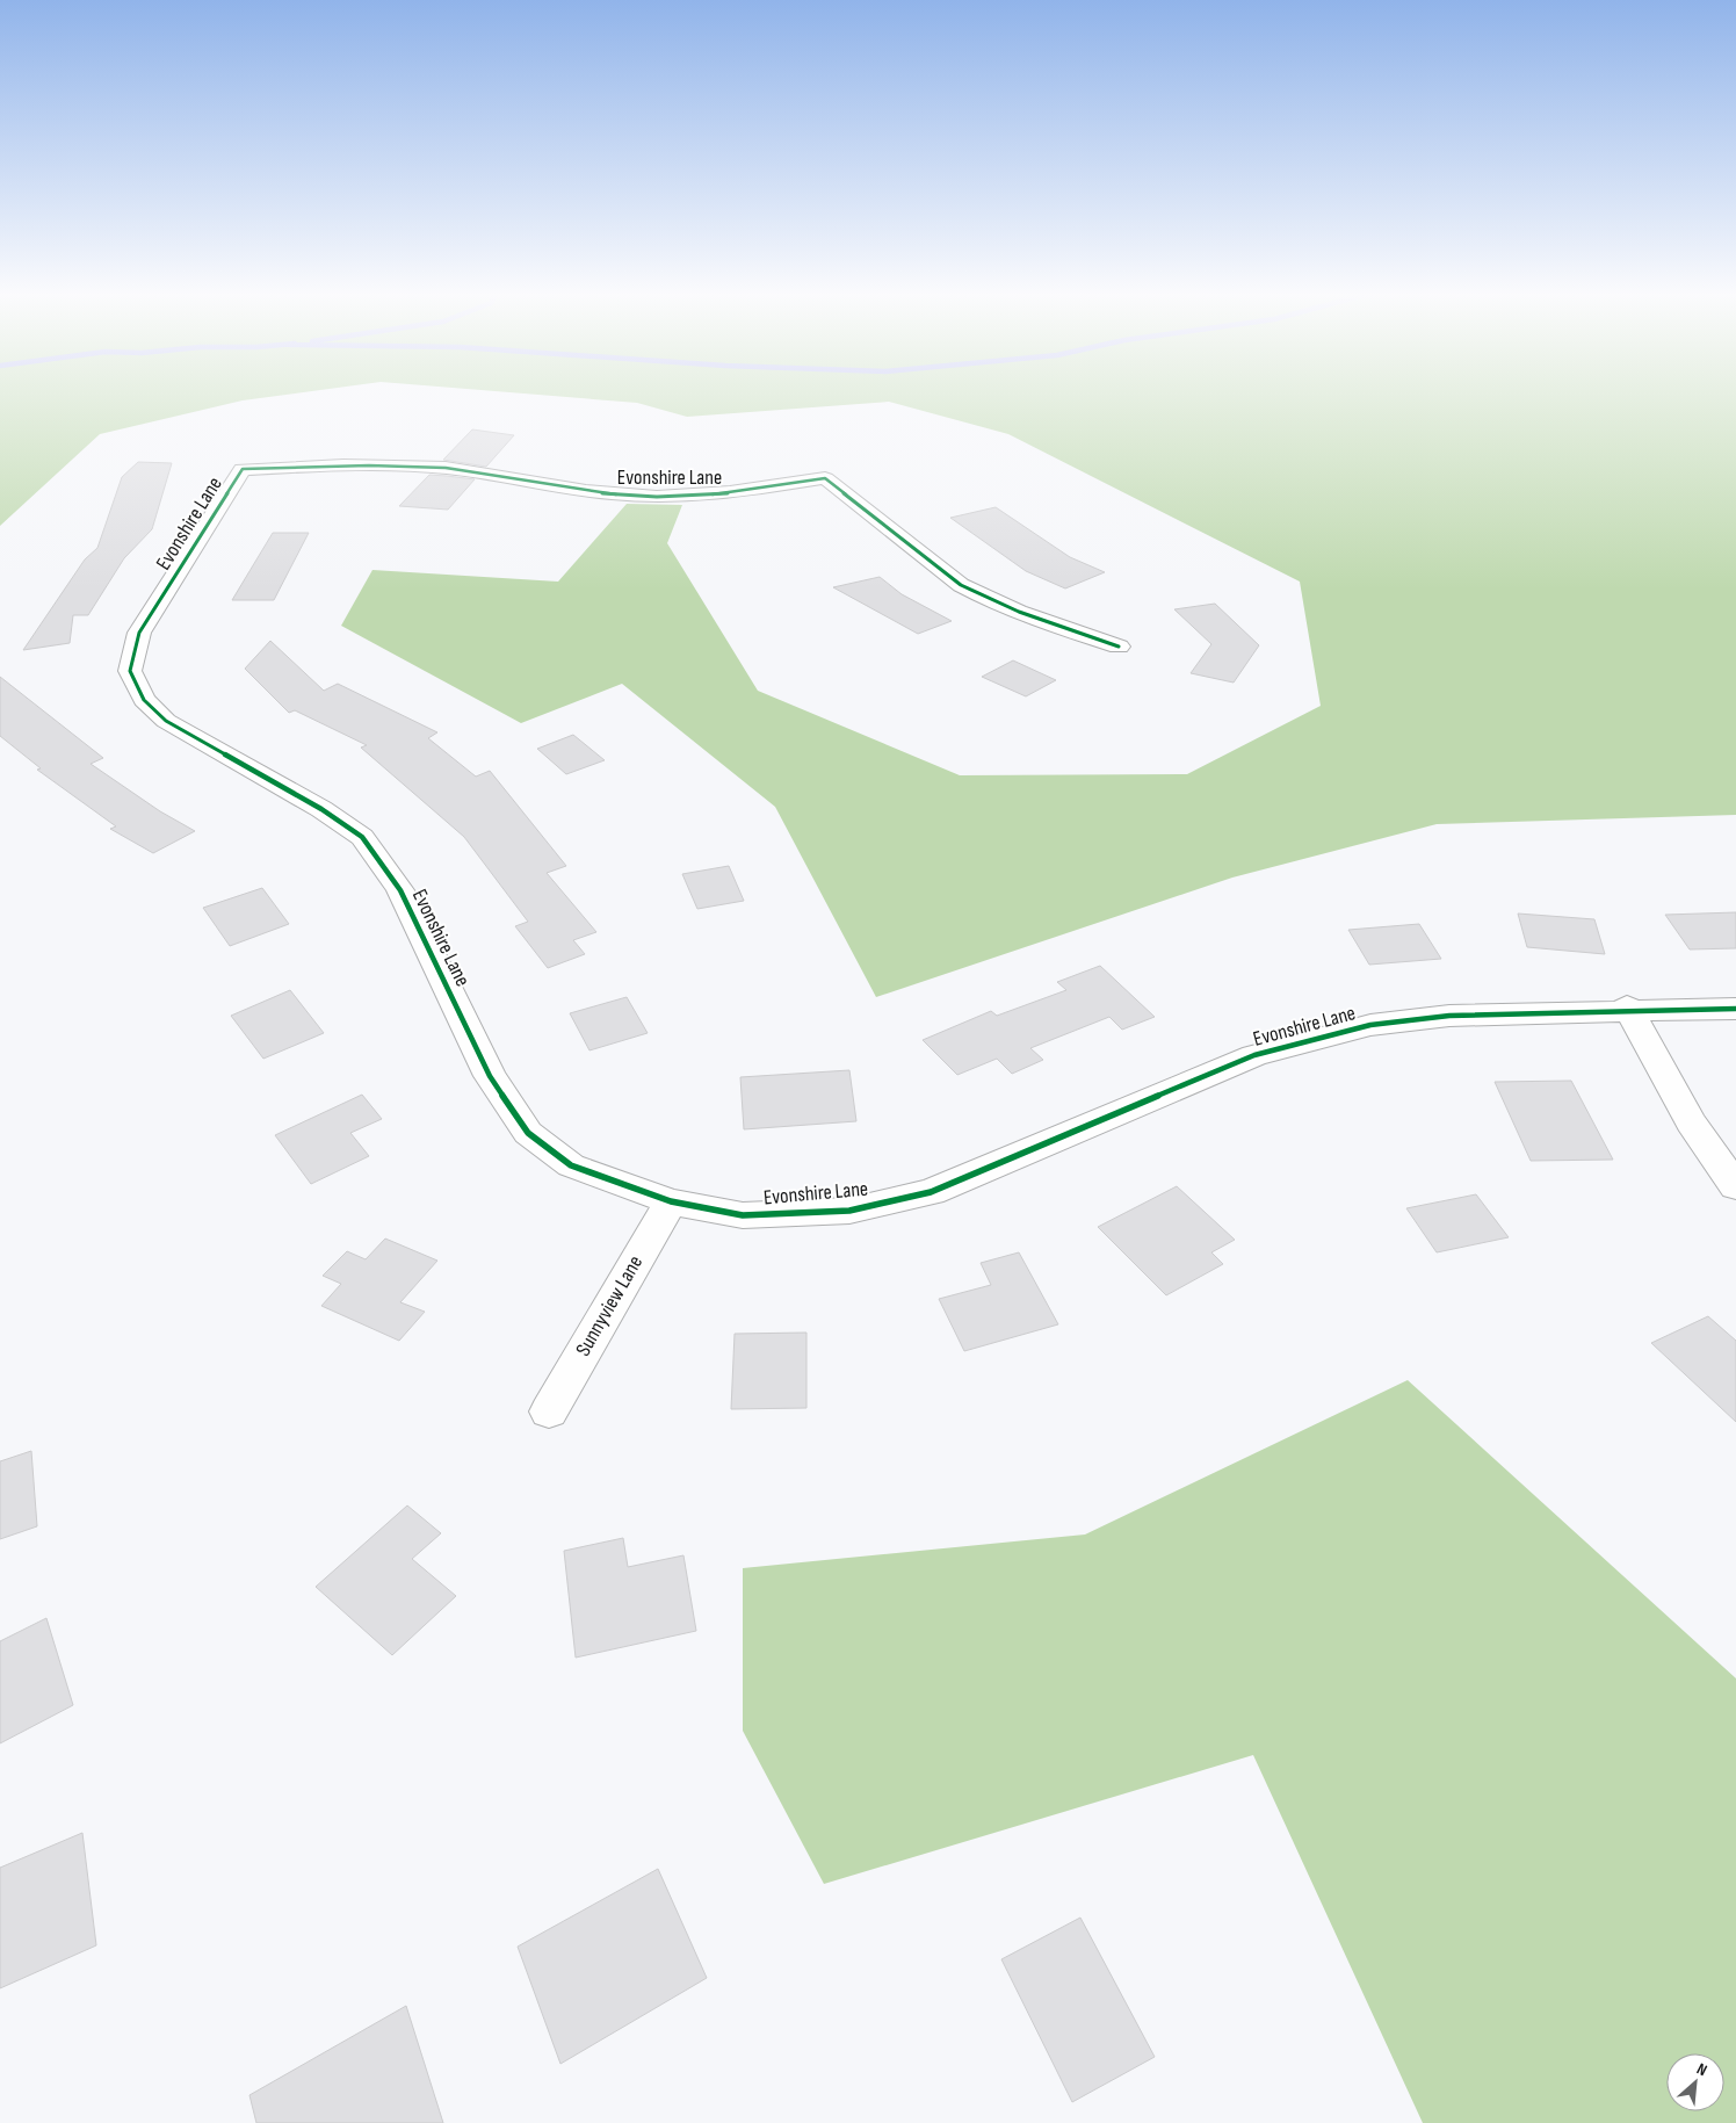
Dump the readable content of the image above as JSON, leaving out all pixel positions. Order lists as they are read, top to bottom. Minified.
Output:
{"streets":{"street":["Evonshire Lane","Sunnyview Lane"]},"crossings":[["Evonshire Lane","Sunnyview Lane"]],"north":"top right"}
